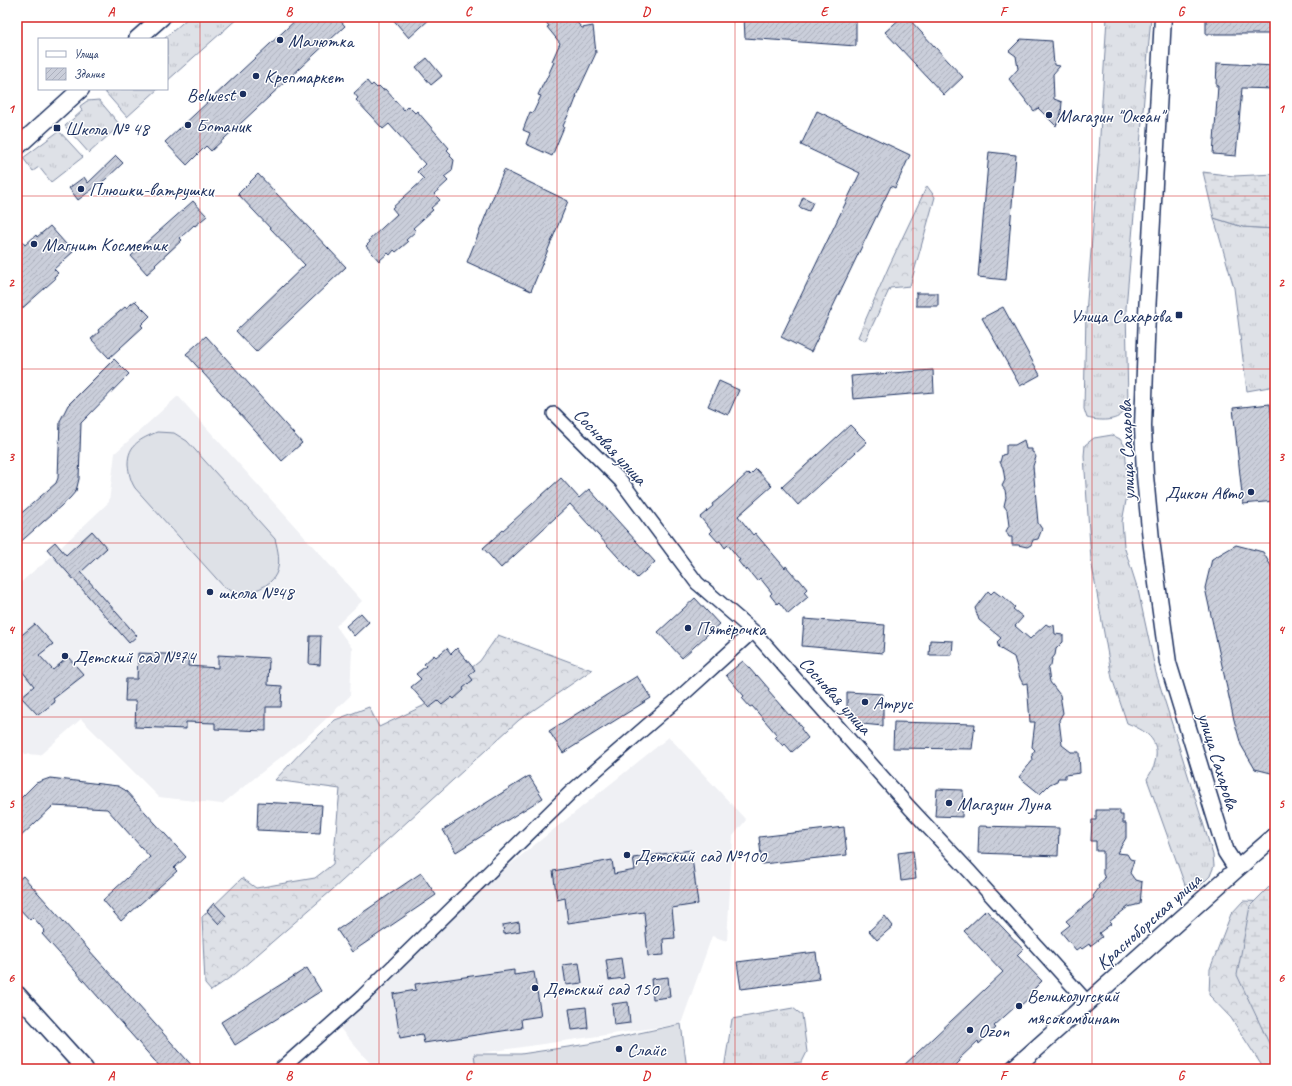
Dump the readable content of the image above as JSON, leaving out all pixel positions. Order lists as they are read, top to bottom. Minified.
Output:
{"streets":{"street":["Сосновая улица","улица Сахарова","Красноборская улица"]},"crossings":[["Сосновая улица","Красноборская улица"],["улица Сахарова","Красноборская улица"]],"places":{"other":["Малютка","Крепмаркет","Belwest","Магазин \"Океан\"","Ботаник","Плюшки-ватрушки","Магнит Косметик","Дикон Авто","школа №48","Пятёрочка","Детский сад №74","Атрус","Магазин Луна","Детский сад №100","Детский сад 150","Великолугский мясокомбинат","Ozon","Слайс"],"transit":["Школа № 48","Улица Сахарова"]},"legend":["Улица","Здание"],"grid":{"columns":["A","B","C","D","E","F","G"],"rows":["1","2","3","4","5","6"]}}
